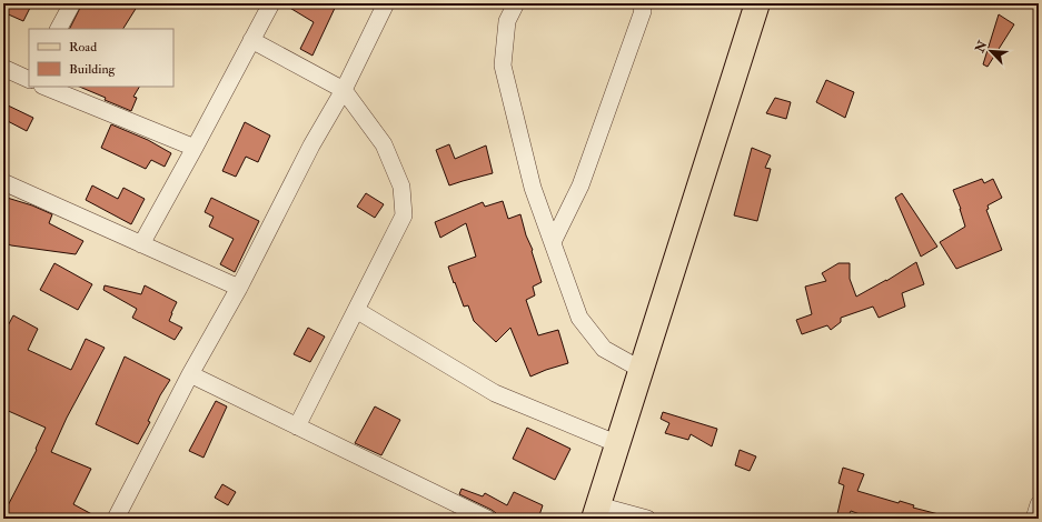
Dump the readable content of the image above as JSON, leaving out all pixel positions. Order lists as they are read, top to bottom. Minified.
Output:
{"legend":["Road","Building"],"north":"top left"}
